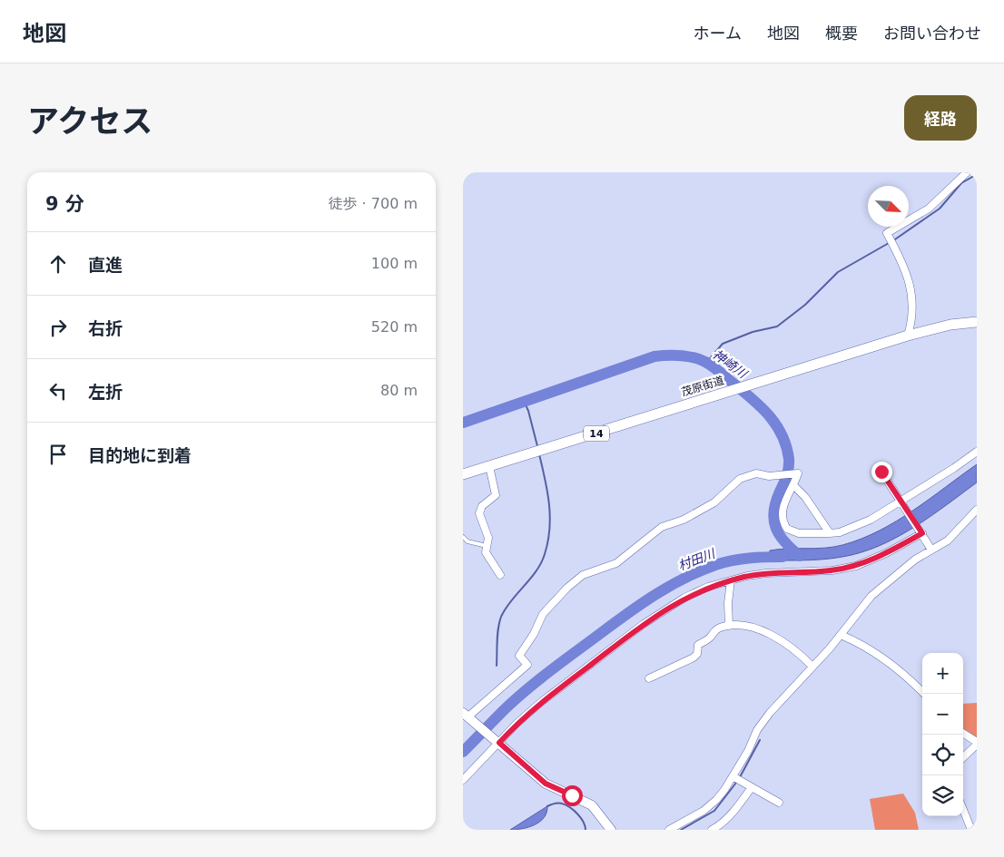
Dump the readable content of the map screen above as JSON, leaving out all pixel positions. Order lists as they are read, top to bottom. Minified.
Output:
{"streets":{"main road":["茂原街道","14"]},"water":["神崎川","村田川"],"north":"bottom right","page":{"header":"地図","nav":["ホーム","地図","概要","お問い合わせ"],"title":"アクセス","buttons":"経路","heading":["9 分","徒歩 · 700 m"],"list":[["直進","100 m"],["右折","520 m"],["左折","80 m"],"目的地に到着"],"map_buttons":["+","−"]}}
